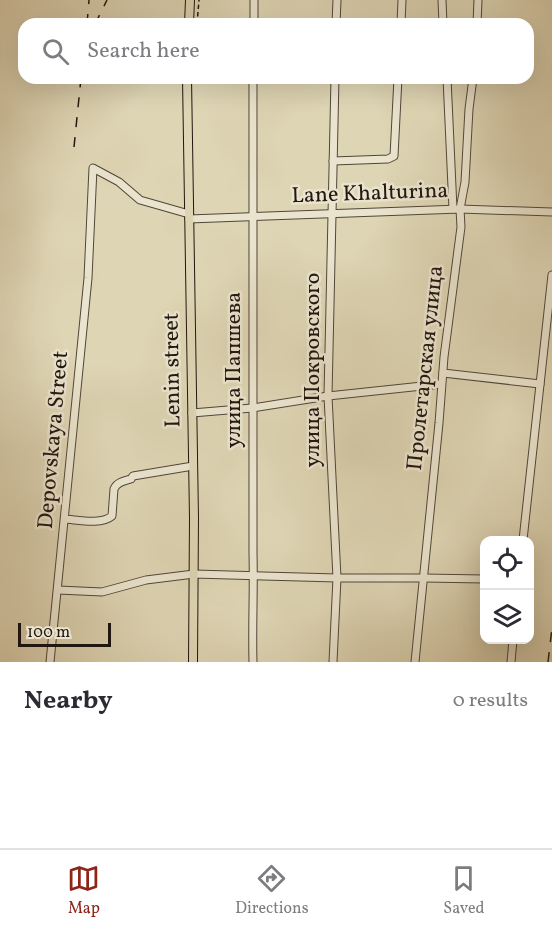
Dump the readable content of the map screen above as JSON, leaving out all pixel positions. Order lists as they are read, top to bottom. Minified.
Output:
{"streets":{"main road":["Lenin street"],"street":["Lane Khalturina","Пролетарская улица","улица Папшева","улица Покровского","Depovskaya Street"]},"crossings":[["Lane Khalturina","Пролетарская улица"],["Lane Khalturina","Lenin street"],["Lane Khalturina","улица Папшева"],["Lane Khalturina","улица Покровского"],["Lane Khalturina","Depovskaya Street"],["Lenin street","Depovskaya Street"]],"scale_bar":"100 m","page":{"search":"Search here","scale":"100 m","heading":["Nearby","0 results"],"nav":["Map","Directions","Saved"]}}
